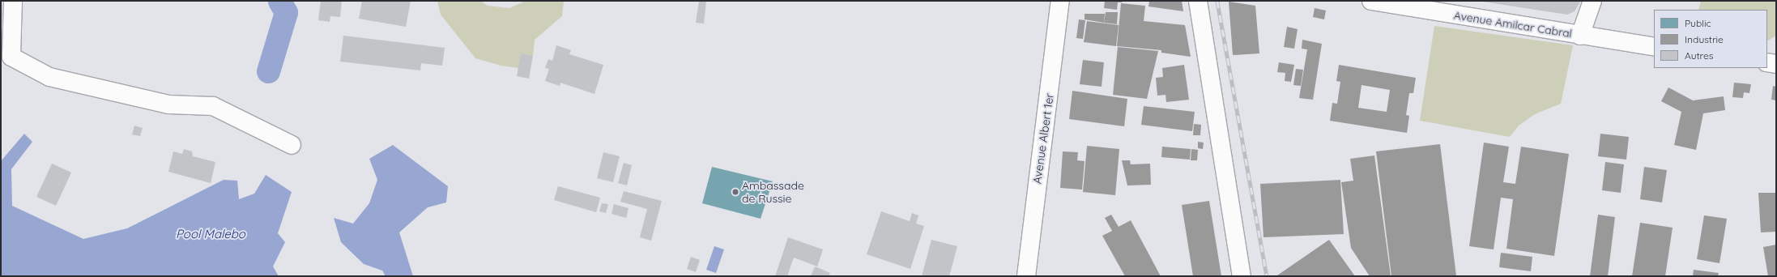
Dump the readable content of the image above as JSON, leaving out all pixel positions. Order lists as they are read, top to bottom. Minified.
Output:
{"streets":{"street":["Avenue Amilcar Cabral","Avenue Albert 1er"]},"water":["Pool Malebo"],"places":["Ambassade de Russie"],"legend":["Public","Industrie","Autres"]}
